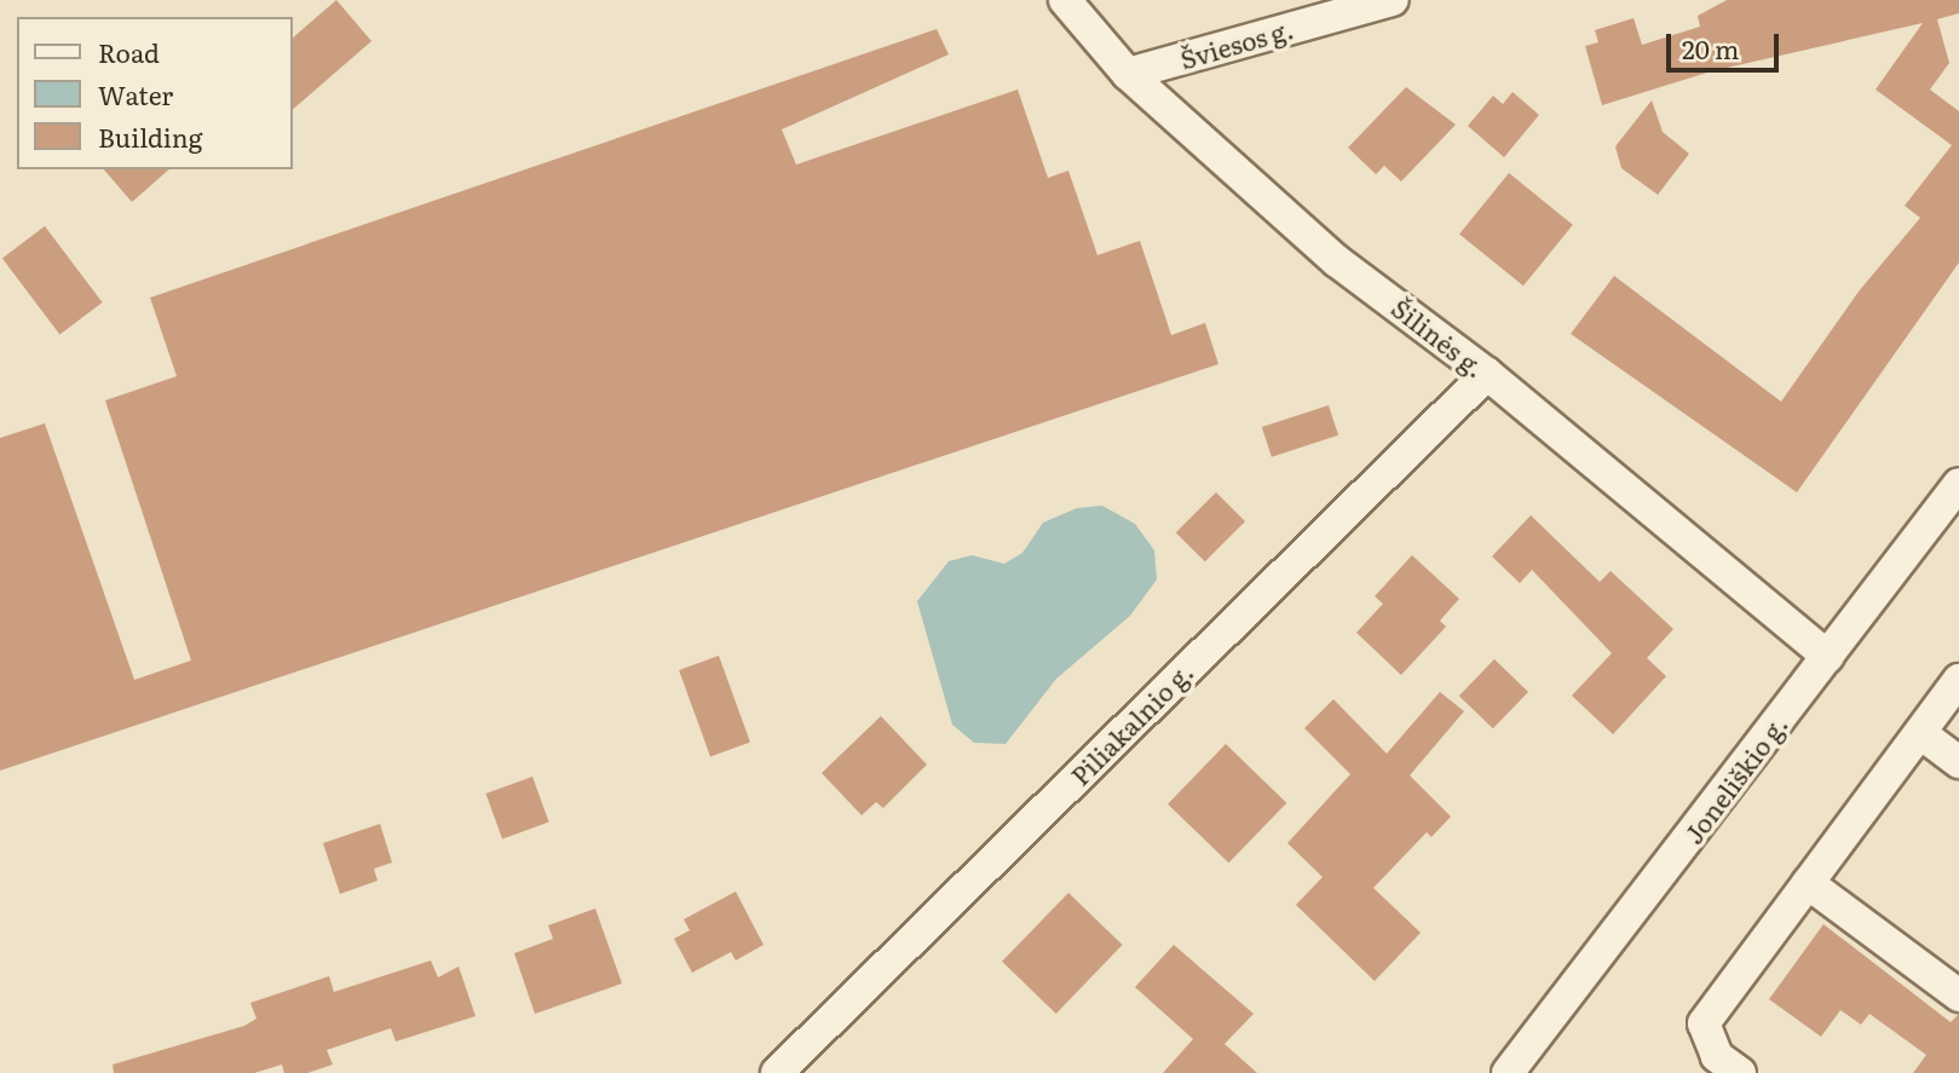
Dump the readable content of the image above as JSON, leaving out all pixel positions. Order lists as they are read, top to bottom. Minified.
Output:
{"streets":{"street":["Šviesos g.","Šilinės g.","Piliakalnio g.","Joneliškio g."]},"crossings":[["Šviesos g.","Šilinės g."],["Šilinės g.","Piliakalnio g."],["Šilinės g.","Joneliškio g."]],"legend":["Road","Water","Building"],"scale_bar":"20 m"}
